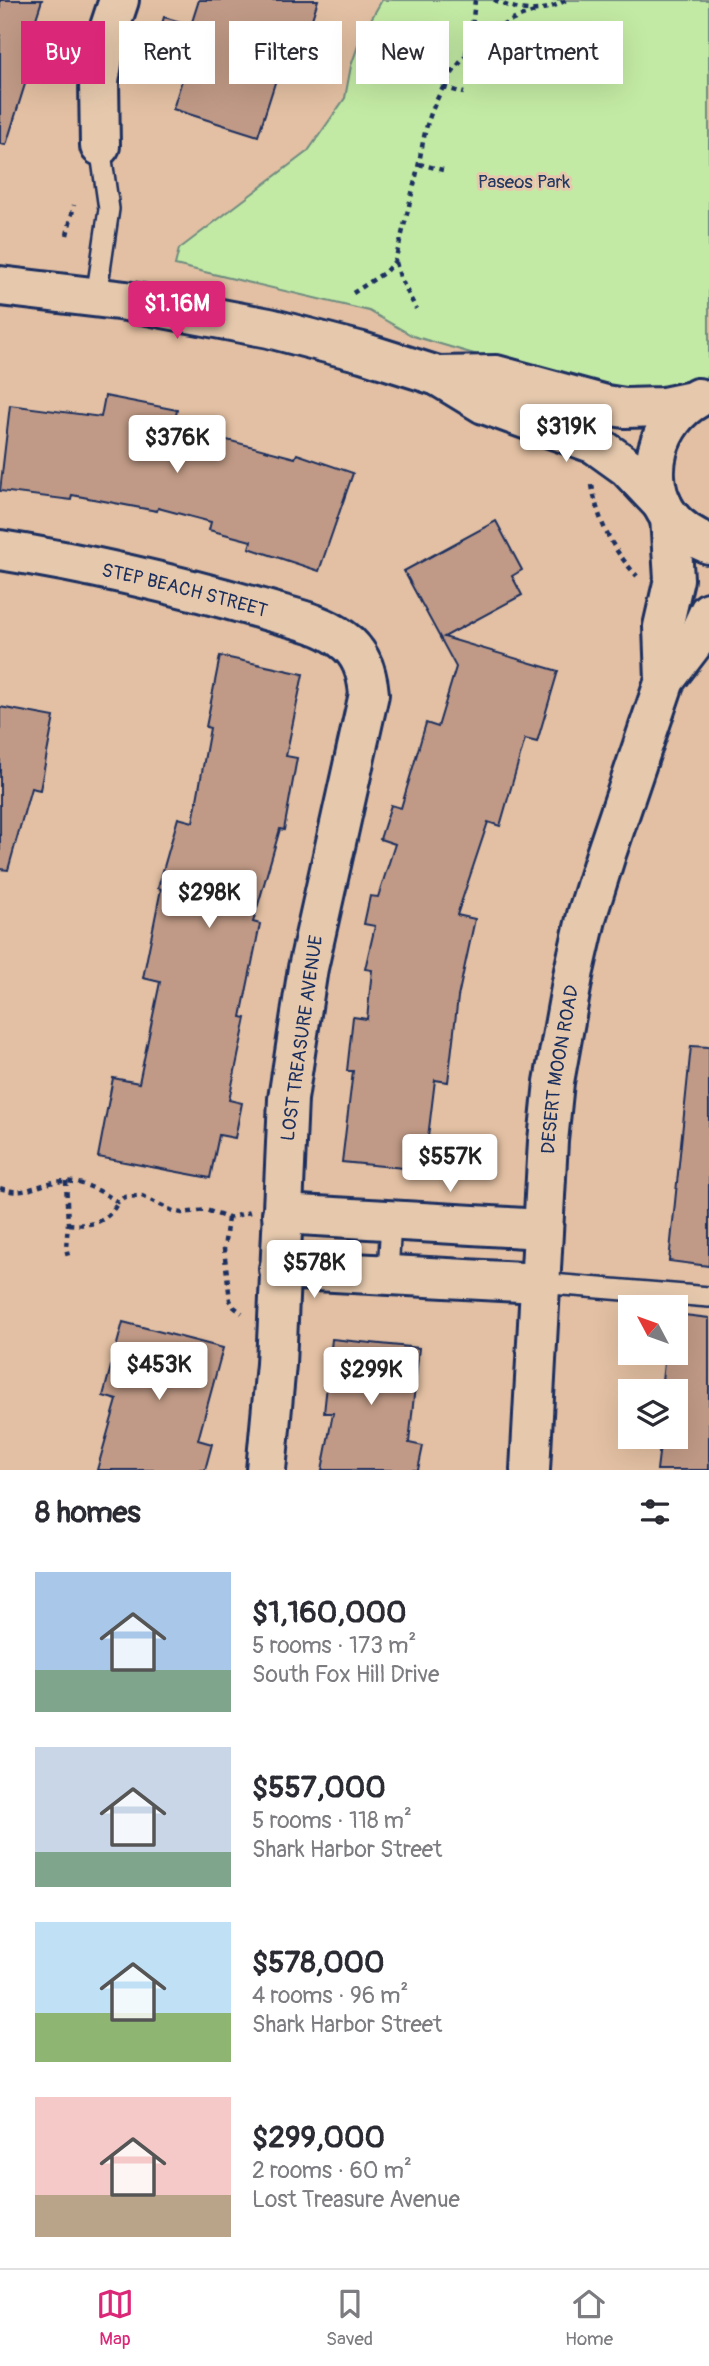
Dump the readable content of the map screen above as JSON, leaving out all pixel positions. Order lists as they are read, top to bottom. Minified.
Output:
{"streets":{"street":["STEP BEACH STREET","LOST TREASURE AVENUE","DESERT MOON ROAD"]},"crossings":[["STEP BEACH STREET","LOST TREASURE AVENUE"]],"parks":["Paseos Park"],"north":"top left","page":{"chip":["Buy","Rent","Filters","New","Apartment"],"price":["$1.16M","$319K","$376K","$298K","$557K","$578K","$453K","$299K"],"heading":"8 homes","list":[{"name":"$1,160,000","note":"5 rooms · 173 m² · South Fox Hill Drive"},{"name":"$557,000","note":"5 rooms · 118 m² · Shark Harbor Street"},{"name":"$578,000","note":"4 rooms · 96 m² · Shark Harbor Street"},{"name":"$299,000","note":"2 rooms · 60 m² · Lost Treasure Avenue"}],"tabs":["Map","Saved","Home"]}}
